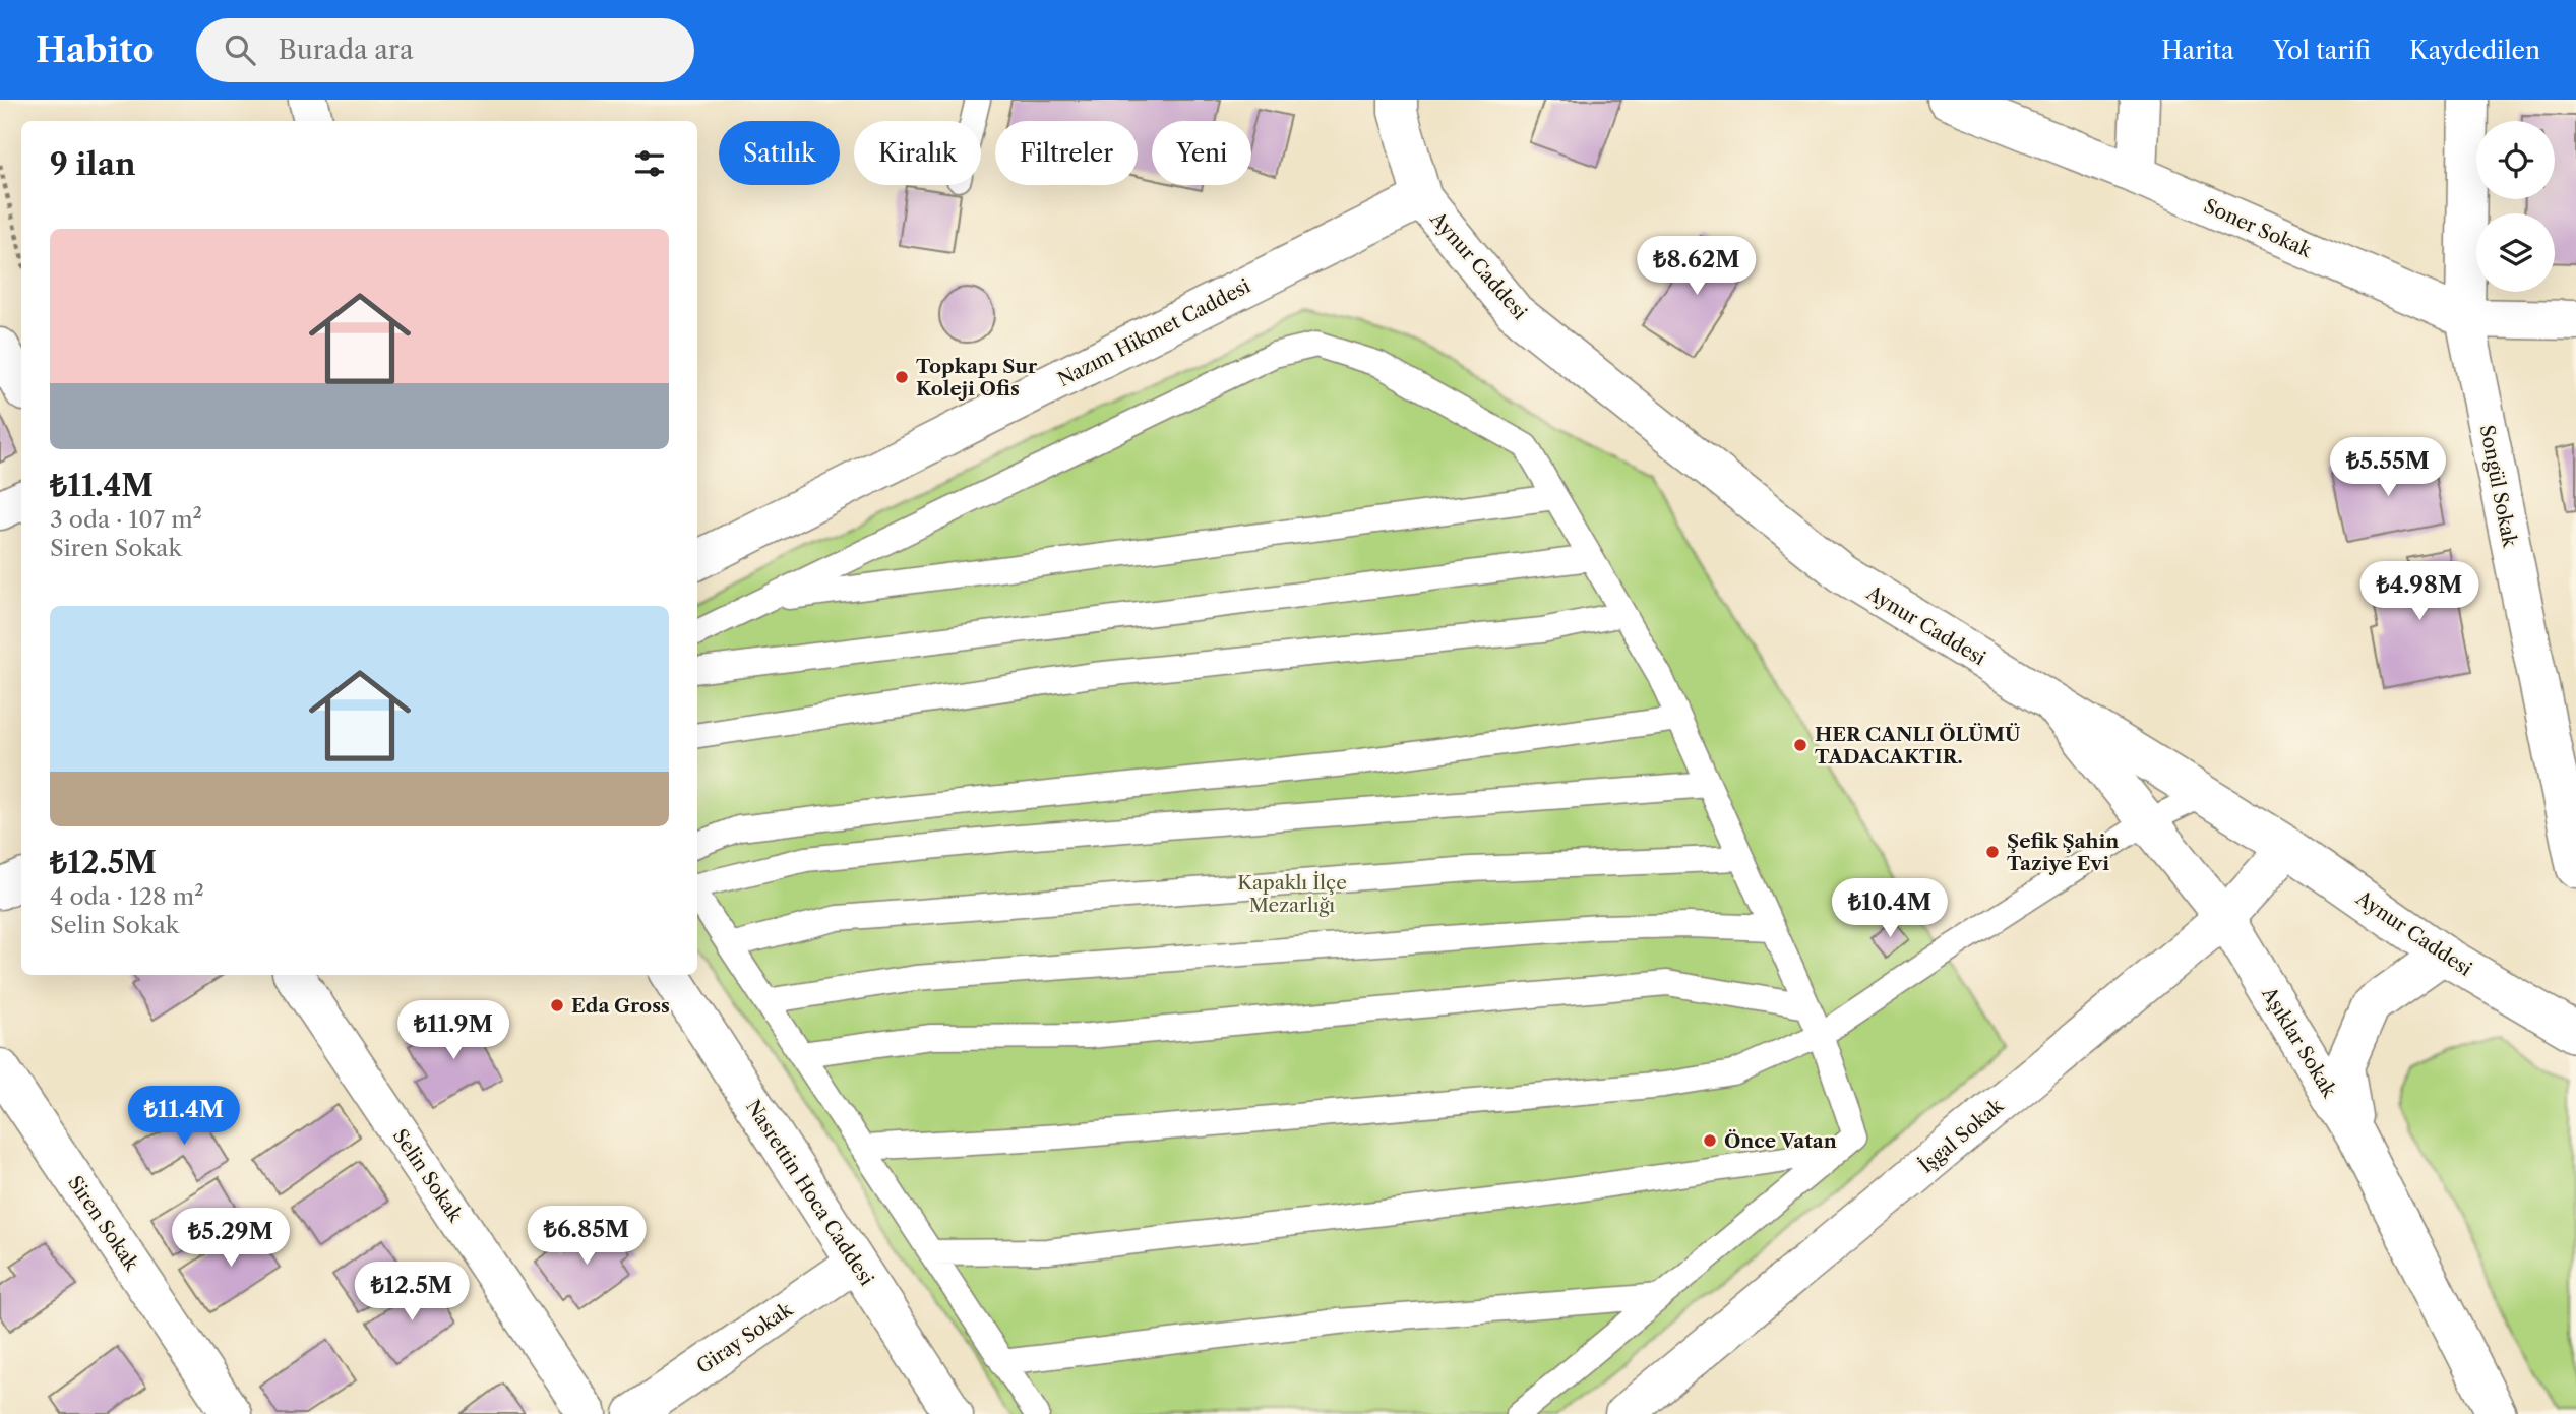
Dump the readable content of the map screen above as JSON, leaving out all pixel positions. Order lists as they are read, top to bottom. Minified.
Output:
{"streets":{"street":["Soner Sokak","Aynur Caddesi","Nazım Hikmet Caddesi","Songül Sokak","Aşıklar Sokak","İşgal Sokak","Selin Sokak","Nasrettin Hoca Caddesi","Siren Sokak","Giray Sokak"]},"crossings":[["Soner Sokak","Songül Sokak"],["Aynur Caddesi","Nazım Hikmet Caddesi"],["Aynur Caddesi","Aşıklar Sokak"],["Aynur Caddesi","İşgal Sokak"],["Aşıklar Sokak","İşgal Sokak"],["Nasrettin Hoca Caddesi","Giray Sokak"]],"parks":["Kapaklı İlçe Mezarlığı"],"places":["Topkapı Sur Koleji Ofis","HER CANLI ÖLÜMÜ TADACAKTIR.","Şefik Şahin Taziye Evi","Eda Gross","Önce Vatan"],"page":{"header":"Habito","search":"Burada ara","nav":["Harita","Yol tarifi","Kaydedilen"],"chip":["Satılık","Kiralık","Filtreler","Yeni"],"heading":"9 ilan","list":[{"name":"₺11.4M","note":"3 oda · 107 m² · Siren Sokak"},{"name":"₺12.5M","note":"4 oda · 128 m² · Selin Sokak"}],"price":["₺8.62M","₺5.55M","₺4.98M","₺10.4M","₺11.9M","₺11.4M","₺6.85M","₺5.29M","₺12.5M"]}}
